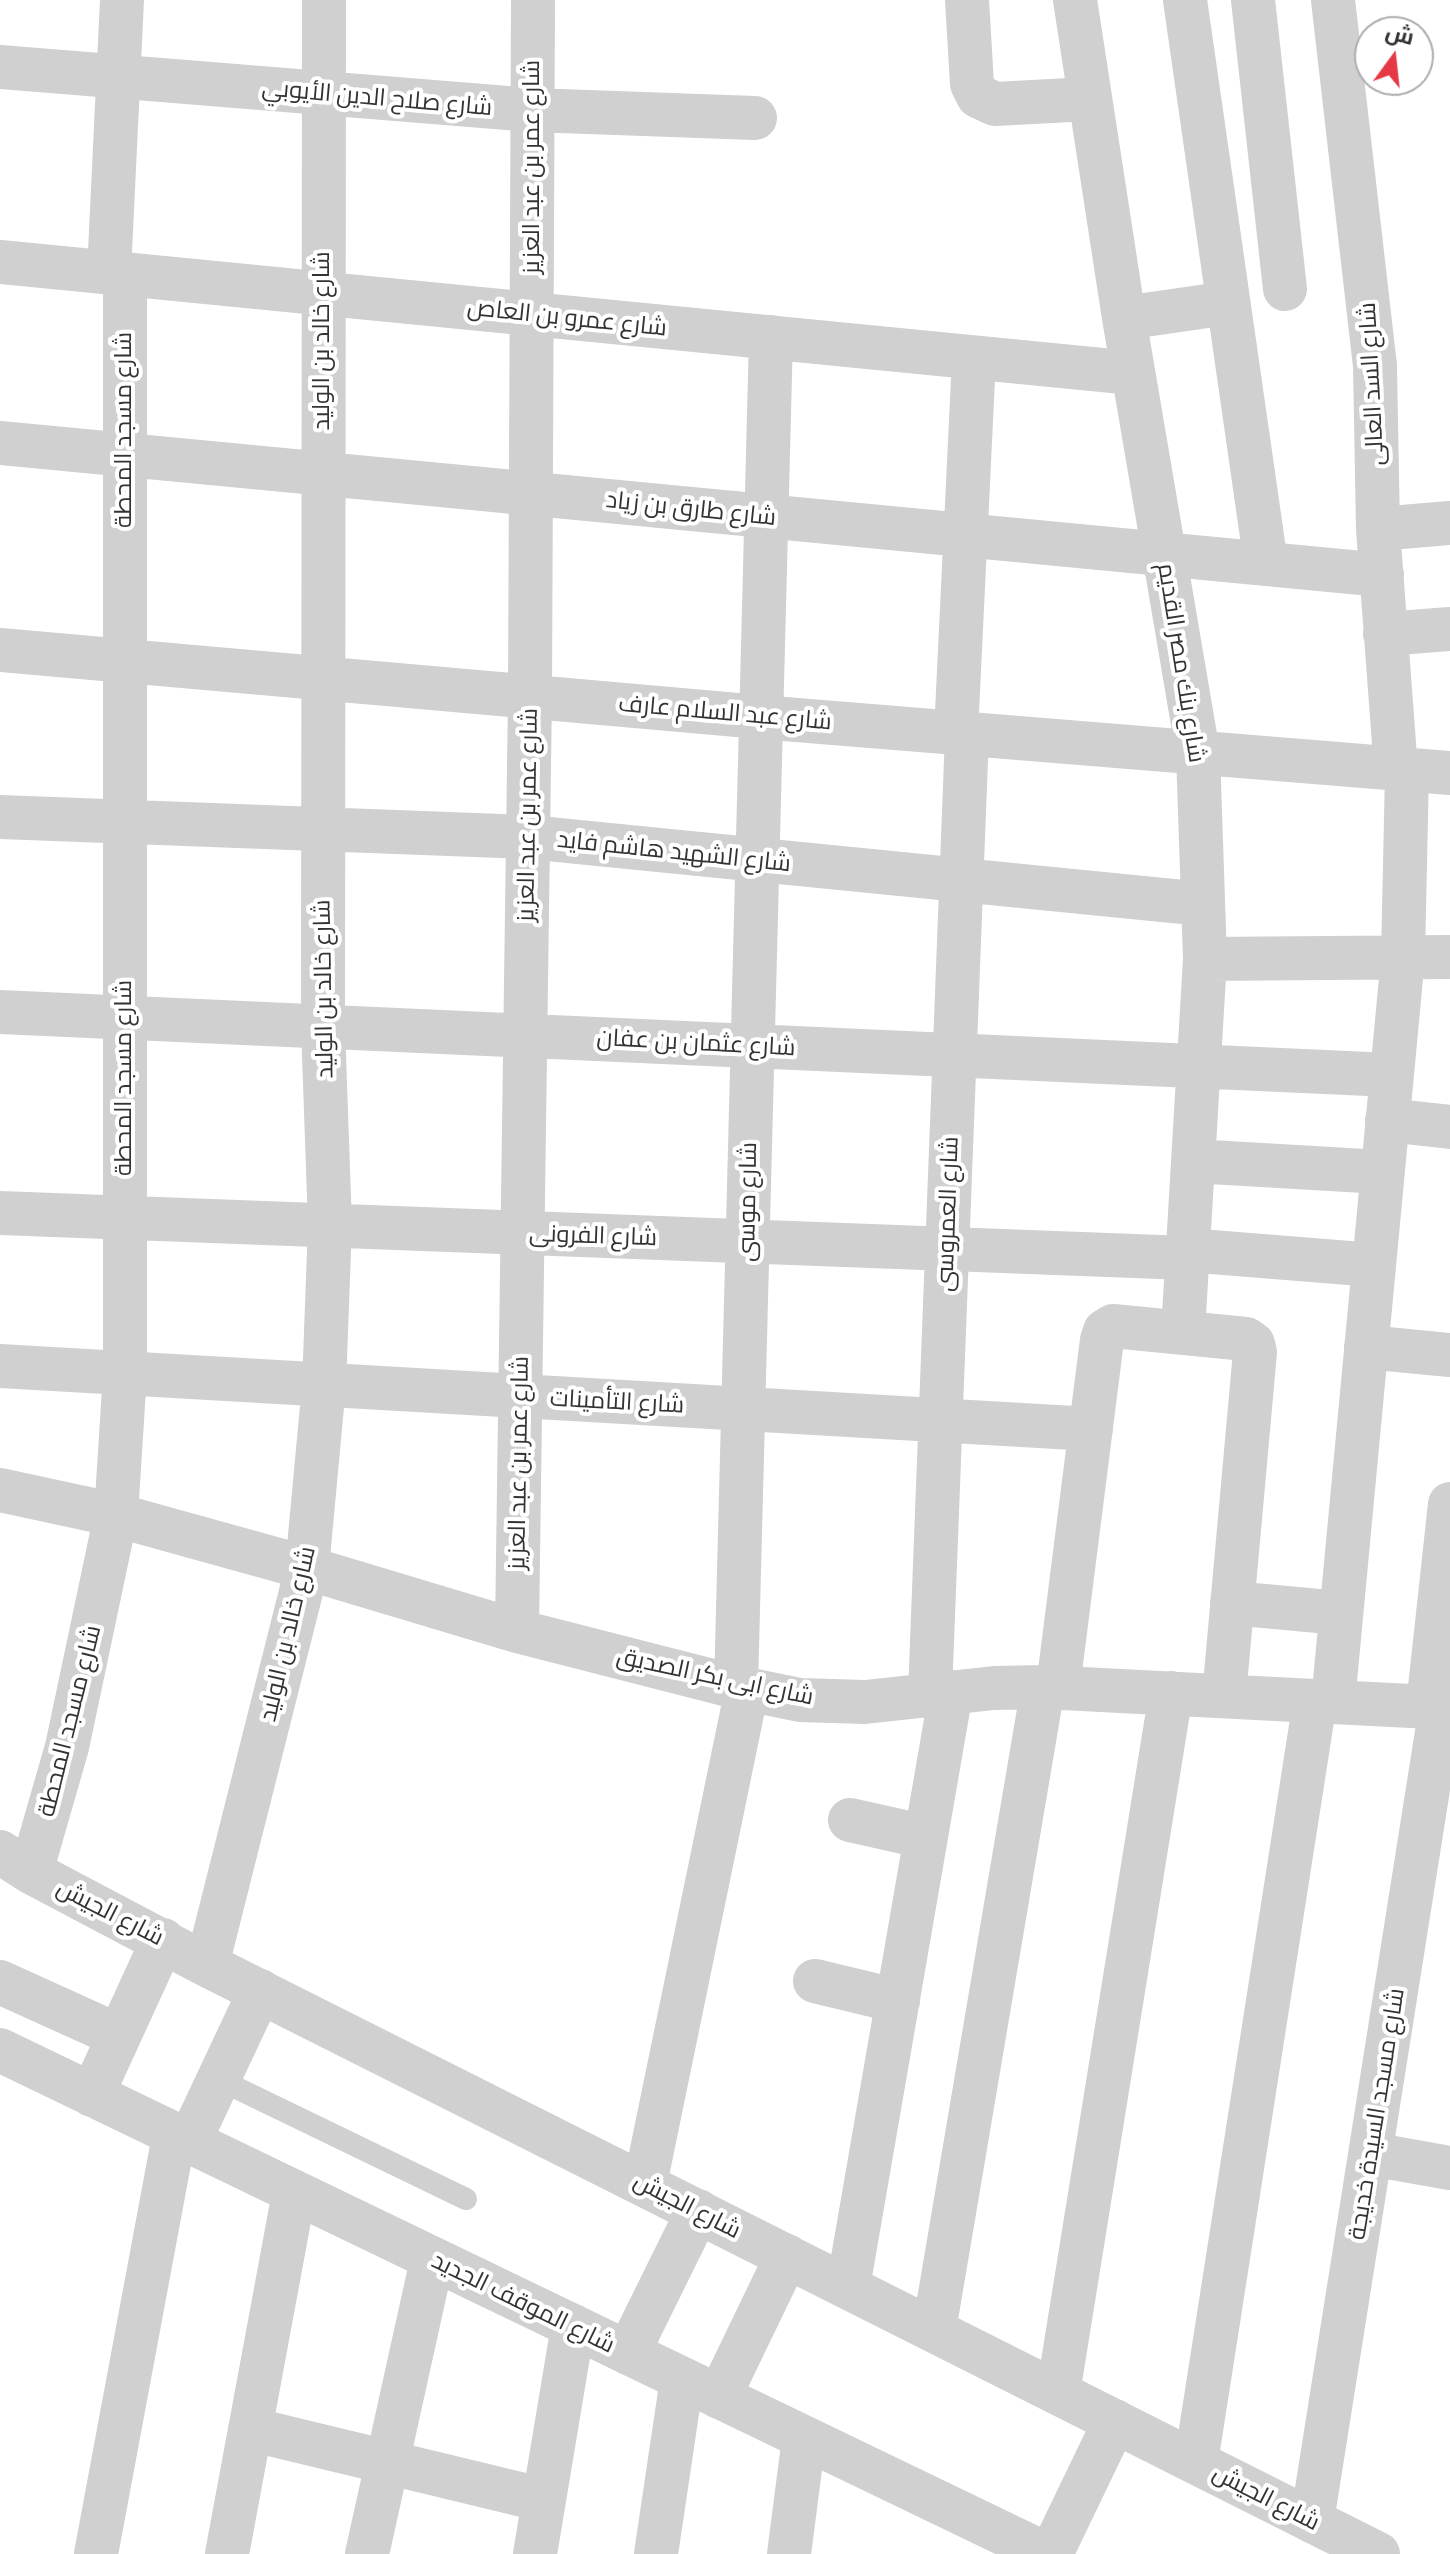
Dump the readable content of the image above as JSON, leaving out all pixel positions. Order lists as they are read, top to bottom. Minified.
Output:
{"streets":{"street":["شارع صلاح الدين الأيوبي","شارع عمر بن عبد العزيز","شارع عمرو بن العاص","شارع خالد بن الوليد","شارع السد العالى","شارع مسجد المحطة","شارع طارق بن زياد","شارع بنك مصر القديم","شارع عبد السلام عارف","شارع الشهيد هاشم فايد","شارع عثمان بن عفان","شارع موسى","شارع العمروسى","شارع الفرونى","شارع التأمينات","شارع ابى بكر الصديق","شارع الجيش","شارع مسجد السيدة خديجة","شارع الموقف الجديد"]},"crossings":[["شارع صلاح الدين الأيوبي","شارع عمر بن عبد العزيز"],["شارع صلاح الدين الأيوبي","شارع خالد بن الوليد"],["شارع صلاح الدين الأيوبي","شارع مسجد المحطة"],["شارع عمر بن عبد العزيز","شارع عمرو بن العاص"],["شارع عمر بن عبد العزيز","شارع طارق بن زياد"],["شارع عمر بن عبد العزيز","شارع عبد السلام عارف"],["شارع عمر بن عبد العزيز","شارع الشهيد هاشم فايد"],["شارع عمر بن عبد العزيز","شارع عثمان بن عفان"],["شارع عمر بن عبد العزيز","شارع الفرونى"],["شارع عمر بن عبد العزيز","شارع التأمينات"],["شارع عمر بن عبد العزيز","شارع ابى بكر الصديق"],["شارع عمرو بن العاص","شارع خالد بن الوليد"],["شارع عمرو بن العاص","شارع مسجد المحطة"],["شارع عمرو بن العاص","شارع بنك مصر القديم"],["شارع عمرو بن العاص","شارع موسى"],["شارع عمرو بن العاص","شارع العمروسى"],["شارع خالد بن الوليد","شارع طارق بن زياد"],["شارع خالد بن الوليد","شارع عبد السلام عارف"],["شارع خالد بن الوليد","شارع الشهيد هاشم فايد"],["شارع خالد بن الوليد","شارع عثمان بن عفان"],["شارع خالد بن الوليد","شارع الفرونى"],["شارع خالد بن الوليد","شارع التأمينات"],["شارع خالد بن الوليد","شارع ابى بكر الصديق"],["شارع خالد بن الوليد","شارع الجيش"],["شارع السد العالى","شارع طارق بن زياد"],["شارع السد العالى","شارع عبد السلام عارف"],["شارع السد العالى","شارع عثمان بن عفان"],["شارع السد العالى","شارع الفرونى"],["شارع السد العالى","شارع ابى بكر الصديق"],["شارع السد العالى","شارع الجيش"],["شارع مسجد المحطة","شارع طارق بن زياد"],["شارع مسجد المحطة","شارع عبد السلام عارف"],["شارع مسجد المحطة","شارع الشهيد هاشم فايد"],["شارع مسجد المحطة","شارع عثمان بن عفان"],["شارع مسجد المحطة","شارع الفرونى"],["شارع مسجد المحطة","شارع التأمينات"],["شارع مسجد المحطة","شارع ابى بكر الصديق"],["شارع مسجد المحطة","شارع الجيش"],["شارع طارق بن زياد","شارع بنك مصر القديم"],["شارع طارق بن زياد","شارع موسى"],["شارع طارق بن زياد","شارع العمروسى"],["شارع بنك مصر القديم","شارع عبد السلام عارف"],["شارع بنك مصر القديم","شارع الشهيد هاشم فايد"],["شارع بنك مصر القديم","شارع عثمان بن عفان"],["شارع بنك مصر القديم","شارع الفرونى"],["شارع عبد السلام عارف","شارع موسى"],["شارع عبد السلام عارف","شارع العمروسى"],["شارع الشهيد هاشم فايد","شارع موسى"],["شارع الشهيد هاشم فايد","شارع العمروسى"],["شارع عثمان بن عفان","شارع موسى"],["شارع عثمان بن عفان","شارع العمروسى"],["شارع موسى","شارع الفرونى"],["شارع موسى","شارع التأمينات"],["شارع موسى","شارع ابى بكر الصديق"],["شارع موسى","شارع الجيش"],["شارع العمروسى","شارع الفرونى"],["شارع العمروسى","شارع التأمينات"],["شارع العمروسى","شارع ابى بكر الصديق"],["شارع العمروسى","شارع الجيش"],["شارع ابى بكر الصديق","شارع مسجد السيدة خديجة"],["شارع الجيش","شارع مسجد السيدة خديجة"]],"north":"top"}
